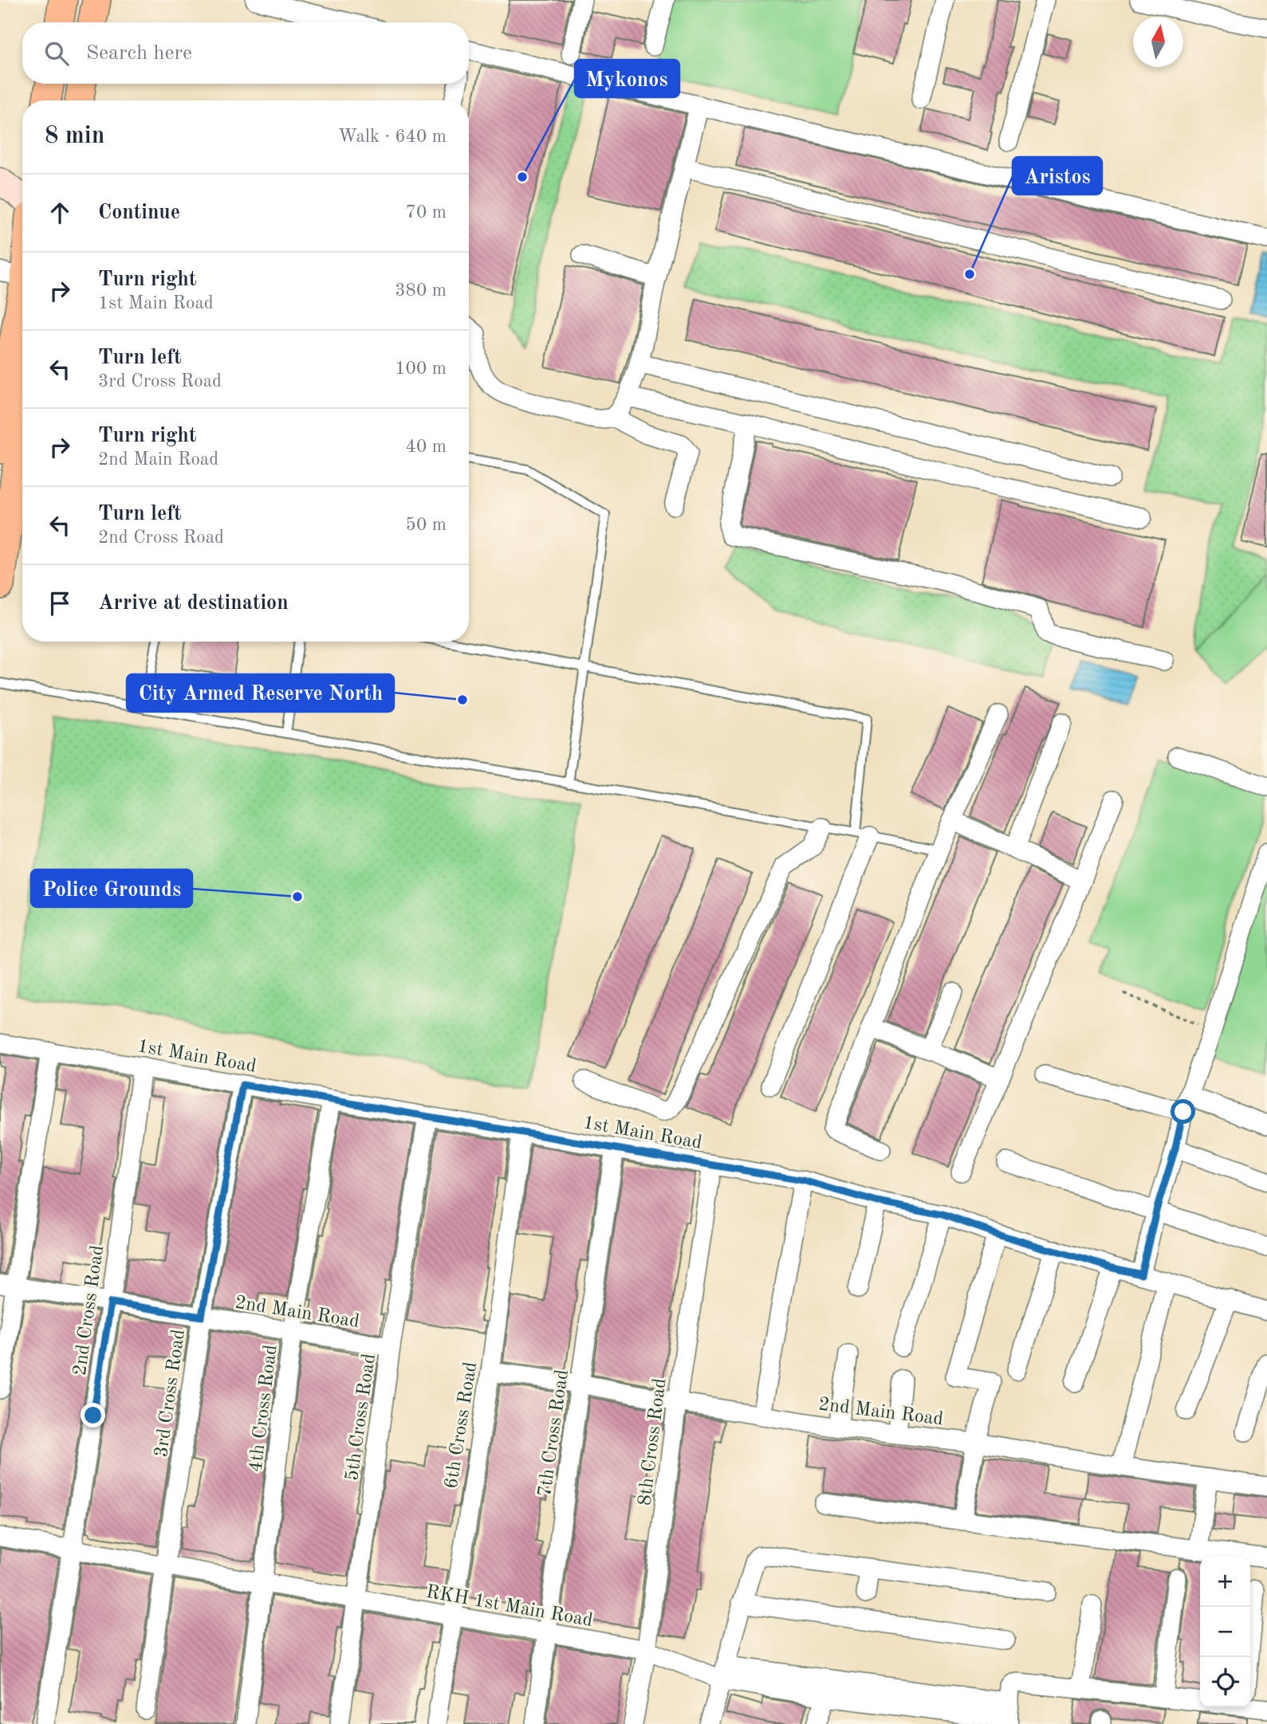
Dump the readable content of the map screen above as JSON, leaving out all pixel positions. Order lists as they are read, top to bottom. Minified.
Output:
{"streets":{"street":["1st Main Road","2nd Cross Road","2nd Main Road","3rd Cross Road","4th Cross Road","5th Cross Road","6th Cross Road","7th Cross Road","8th Cross Road","RKH 1st Main Road"]},"crossings":[["1st Main Road","2nd Cross Road"],["1st Main Road","3rd Cross Road"],["1st Main Road","4th Cross Road"],["1st Main Road","5th Cross Road"],["1st Main Road","6th Cross Road"],["1st Main Road","7th Cross Road"],["1st Main Road","8th Cross Road"],["2nd Cross Road","2nd Main Road"],["2nd Cross Road","RKH 1st Main Road"],["2nd Main Road","3rd Cross Road"],["2nd Main Road","4th Cross Road"],["2nd Main Road","5th Cross Road"],["2nd Main Road","6th Cross Road"],["2nd Main Road","7th Cross Road"],["2nd Main Road","8th Cross Road"],["3rd Cross Road","RKH 1st Main Road"],["4th Cross Road","RKH 1st Main Road"],["5th Cross Road","RKH 1st Main Road"],["6th Cross Road","RKH 1st Main Road"],["7th Cross Road","RKH 1st Main Road"],["8th Cross Road","RKH 1st Main Road"]],"places":["Mykonos","Aristos","City Armed Reserve North","Police Grounds"],"north":"top","page":{"search":"Search here","heading":["8 min","Walk · 640 m"],"list":[["Continue","70 m"],["Turn right","1st Main Road","380 m"],["Turn left","3rd Cross Road","100 m"],["Turn right","2nd Main Road","40 m"],["Turn left","2nd Cross Road","50 m"],"Arrive at destination"],"map_buttons":["+","−"]}}
